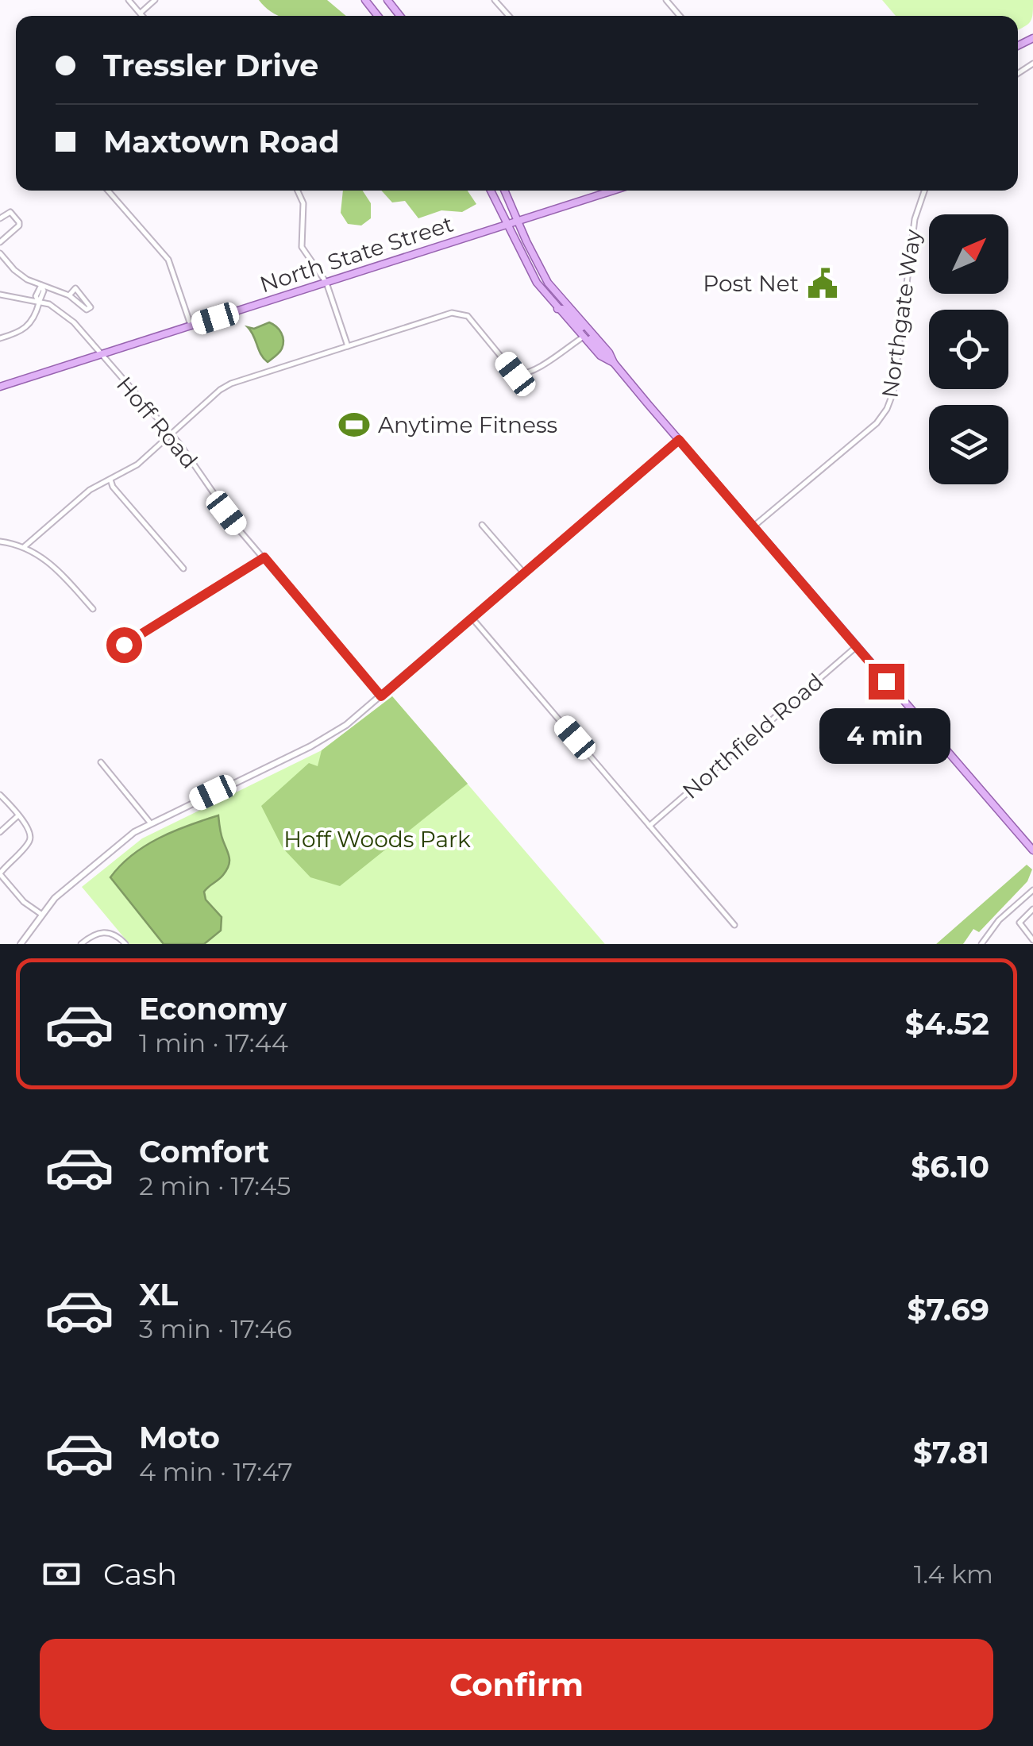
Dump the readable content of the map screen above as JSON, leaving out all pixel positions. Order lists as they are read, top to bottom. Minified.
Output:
{"streets":{"main road":["North State Street"],"street":["Northgate Way","Hoff Road","Northfield Road"]},"crossings":[["North State Street","Hoff Road"]],"parks":["Hoff Woods Park"],"places":{"public building":["Post Net"],"sports":["Anytime Fitness"]},"north":"top right","page":{"banner":["Tressler Drive","Maxtown Road"],"bubble":"4 min","list":[{"name":"Economy","note":"1 min · 17:44","value":"$4.52"},{"name":"Comfort","note":"2 min · 17:45","value":"$6.10"},{"name":"XL","note":"3 min · 17:46","value":"$7.69"},{"name":"Moto","note":"4 min · 17:47","value":"$7.81"}],"pay":["Cash","1.4 km"],"buttons":"Confirm"}}
